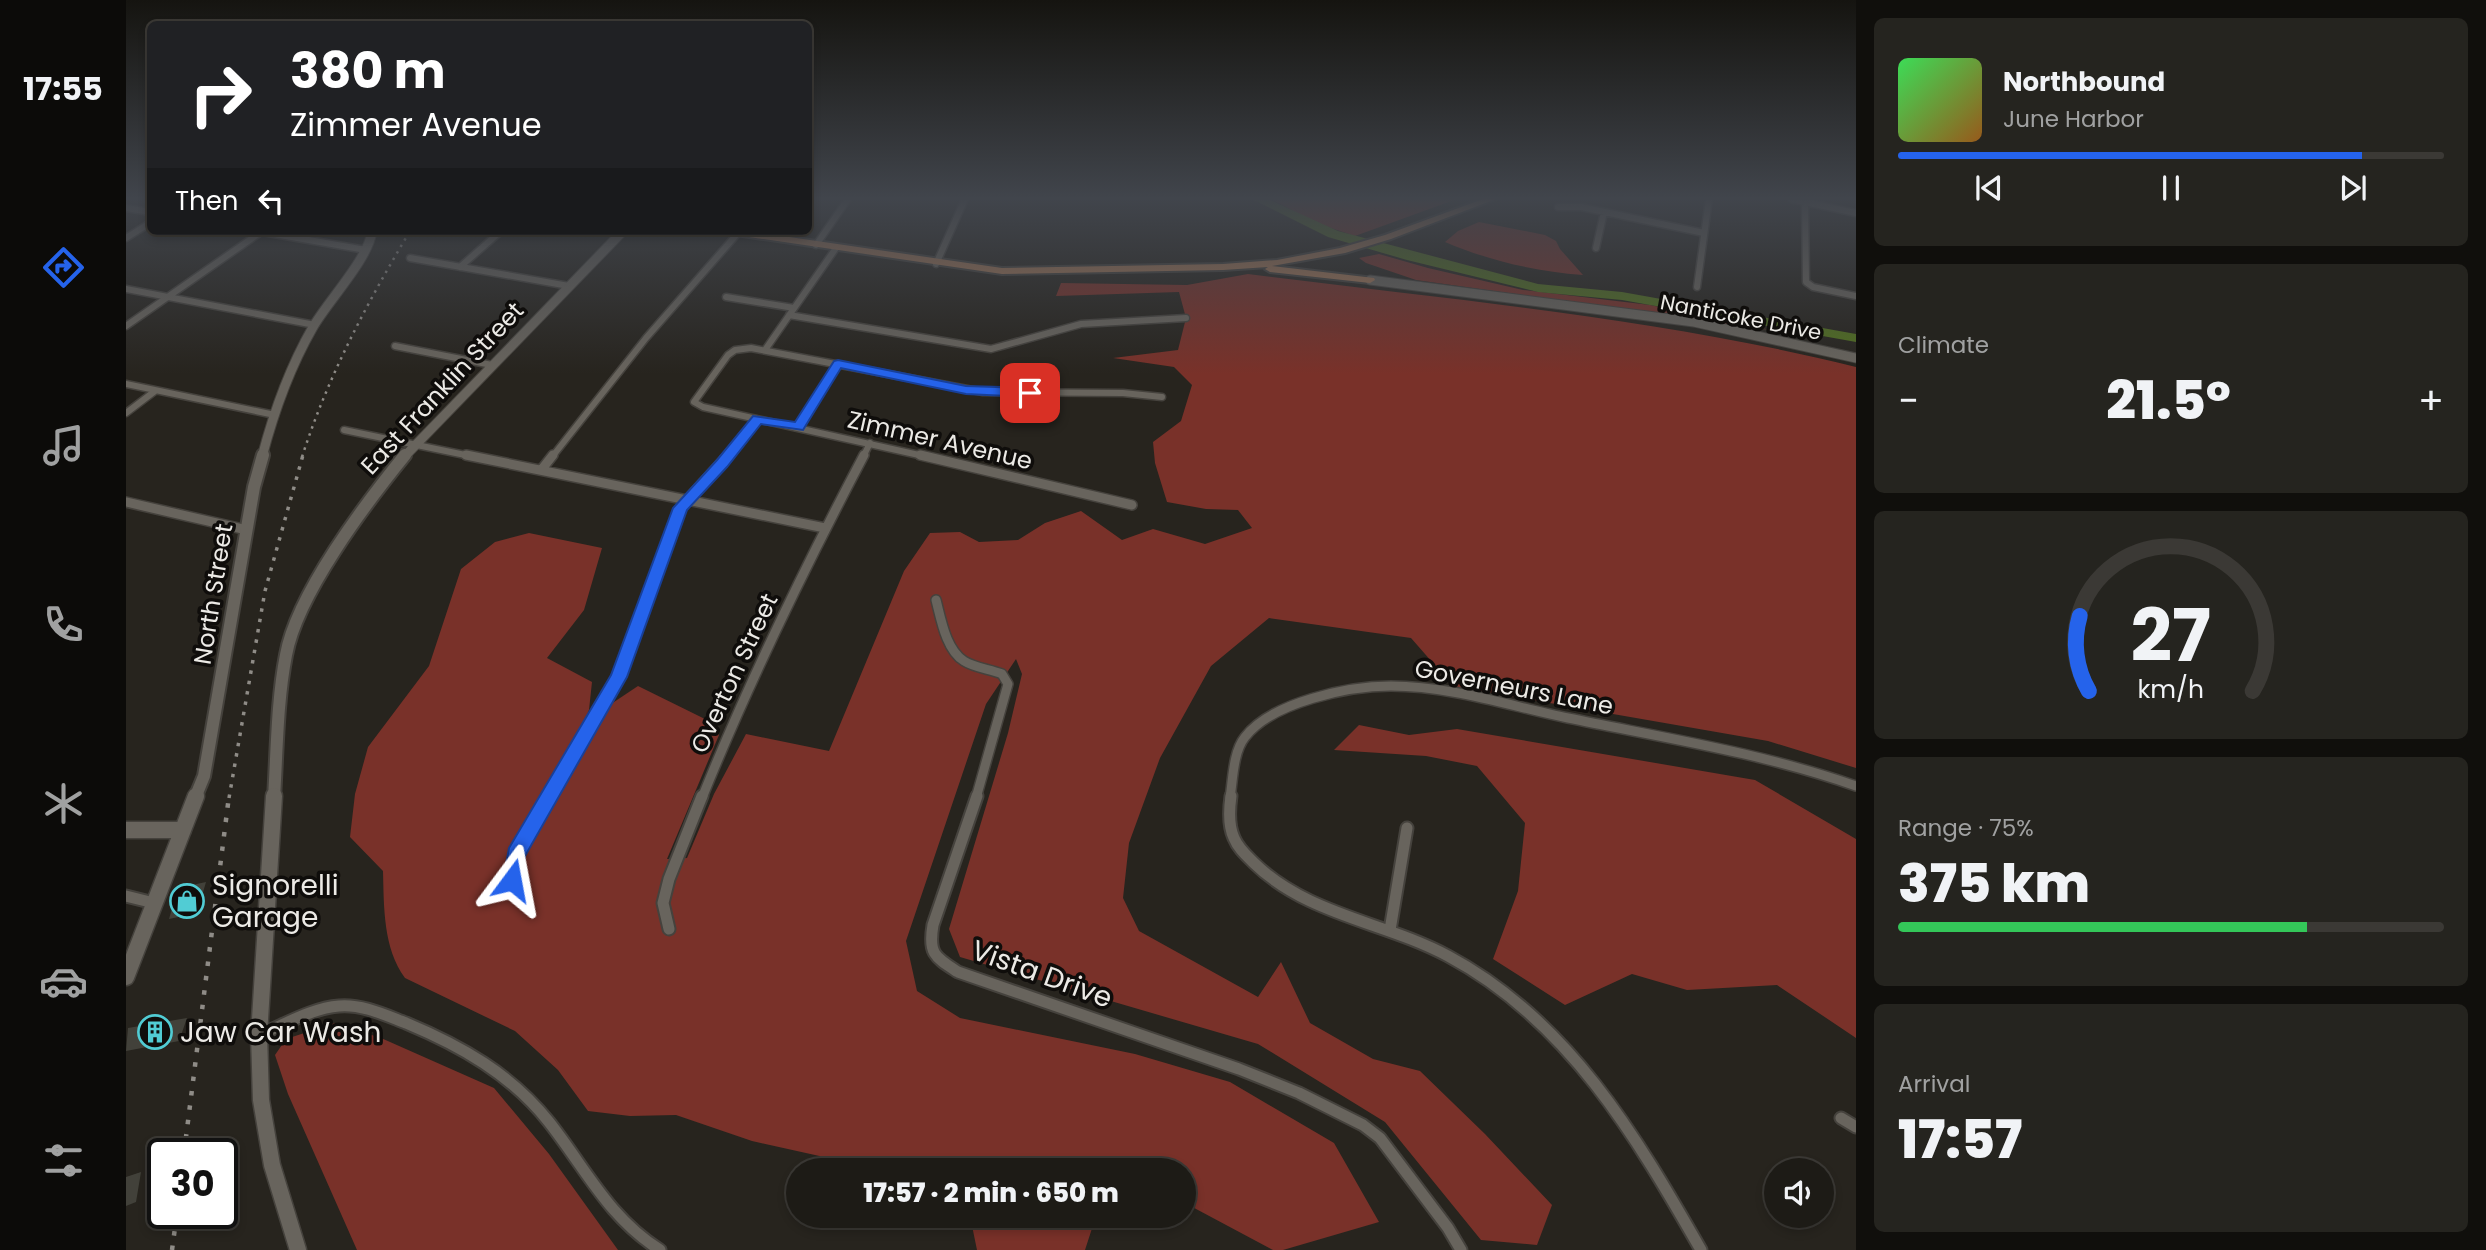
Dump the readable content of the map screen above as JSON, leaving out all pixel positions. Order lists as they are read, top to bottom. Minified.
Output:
{"streets":{"street":["Nanticoke Drive","East Franklin Street","Zimmer Avenue","North Street","Overton Street","Governeurs Lane","Vista Drive"]},"crossings":[["Zimmer Avenue","Overton Street"]],"places":{"shop":["Signorelli Garage"],"building":["Jaw Car Wash"]},"page":{"tabs":"17:55","turn":["380 m","Zimmer Avenue"],"song":["Northbound","June Harbor"],"then":"Then","tile":["Climate",["Range · 75%","375 km"],["Arrival","17:57"]],"heat":["−","21.5°","+"],"limit":"30","trip":"17:57 · 2 min · 650 m","gauge":["27","km/h"]}}
